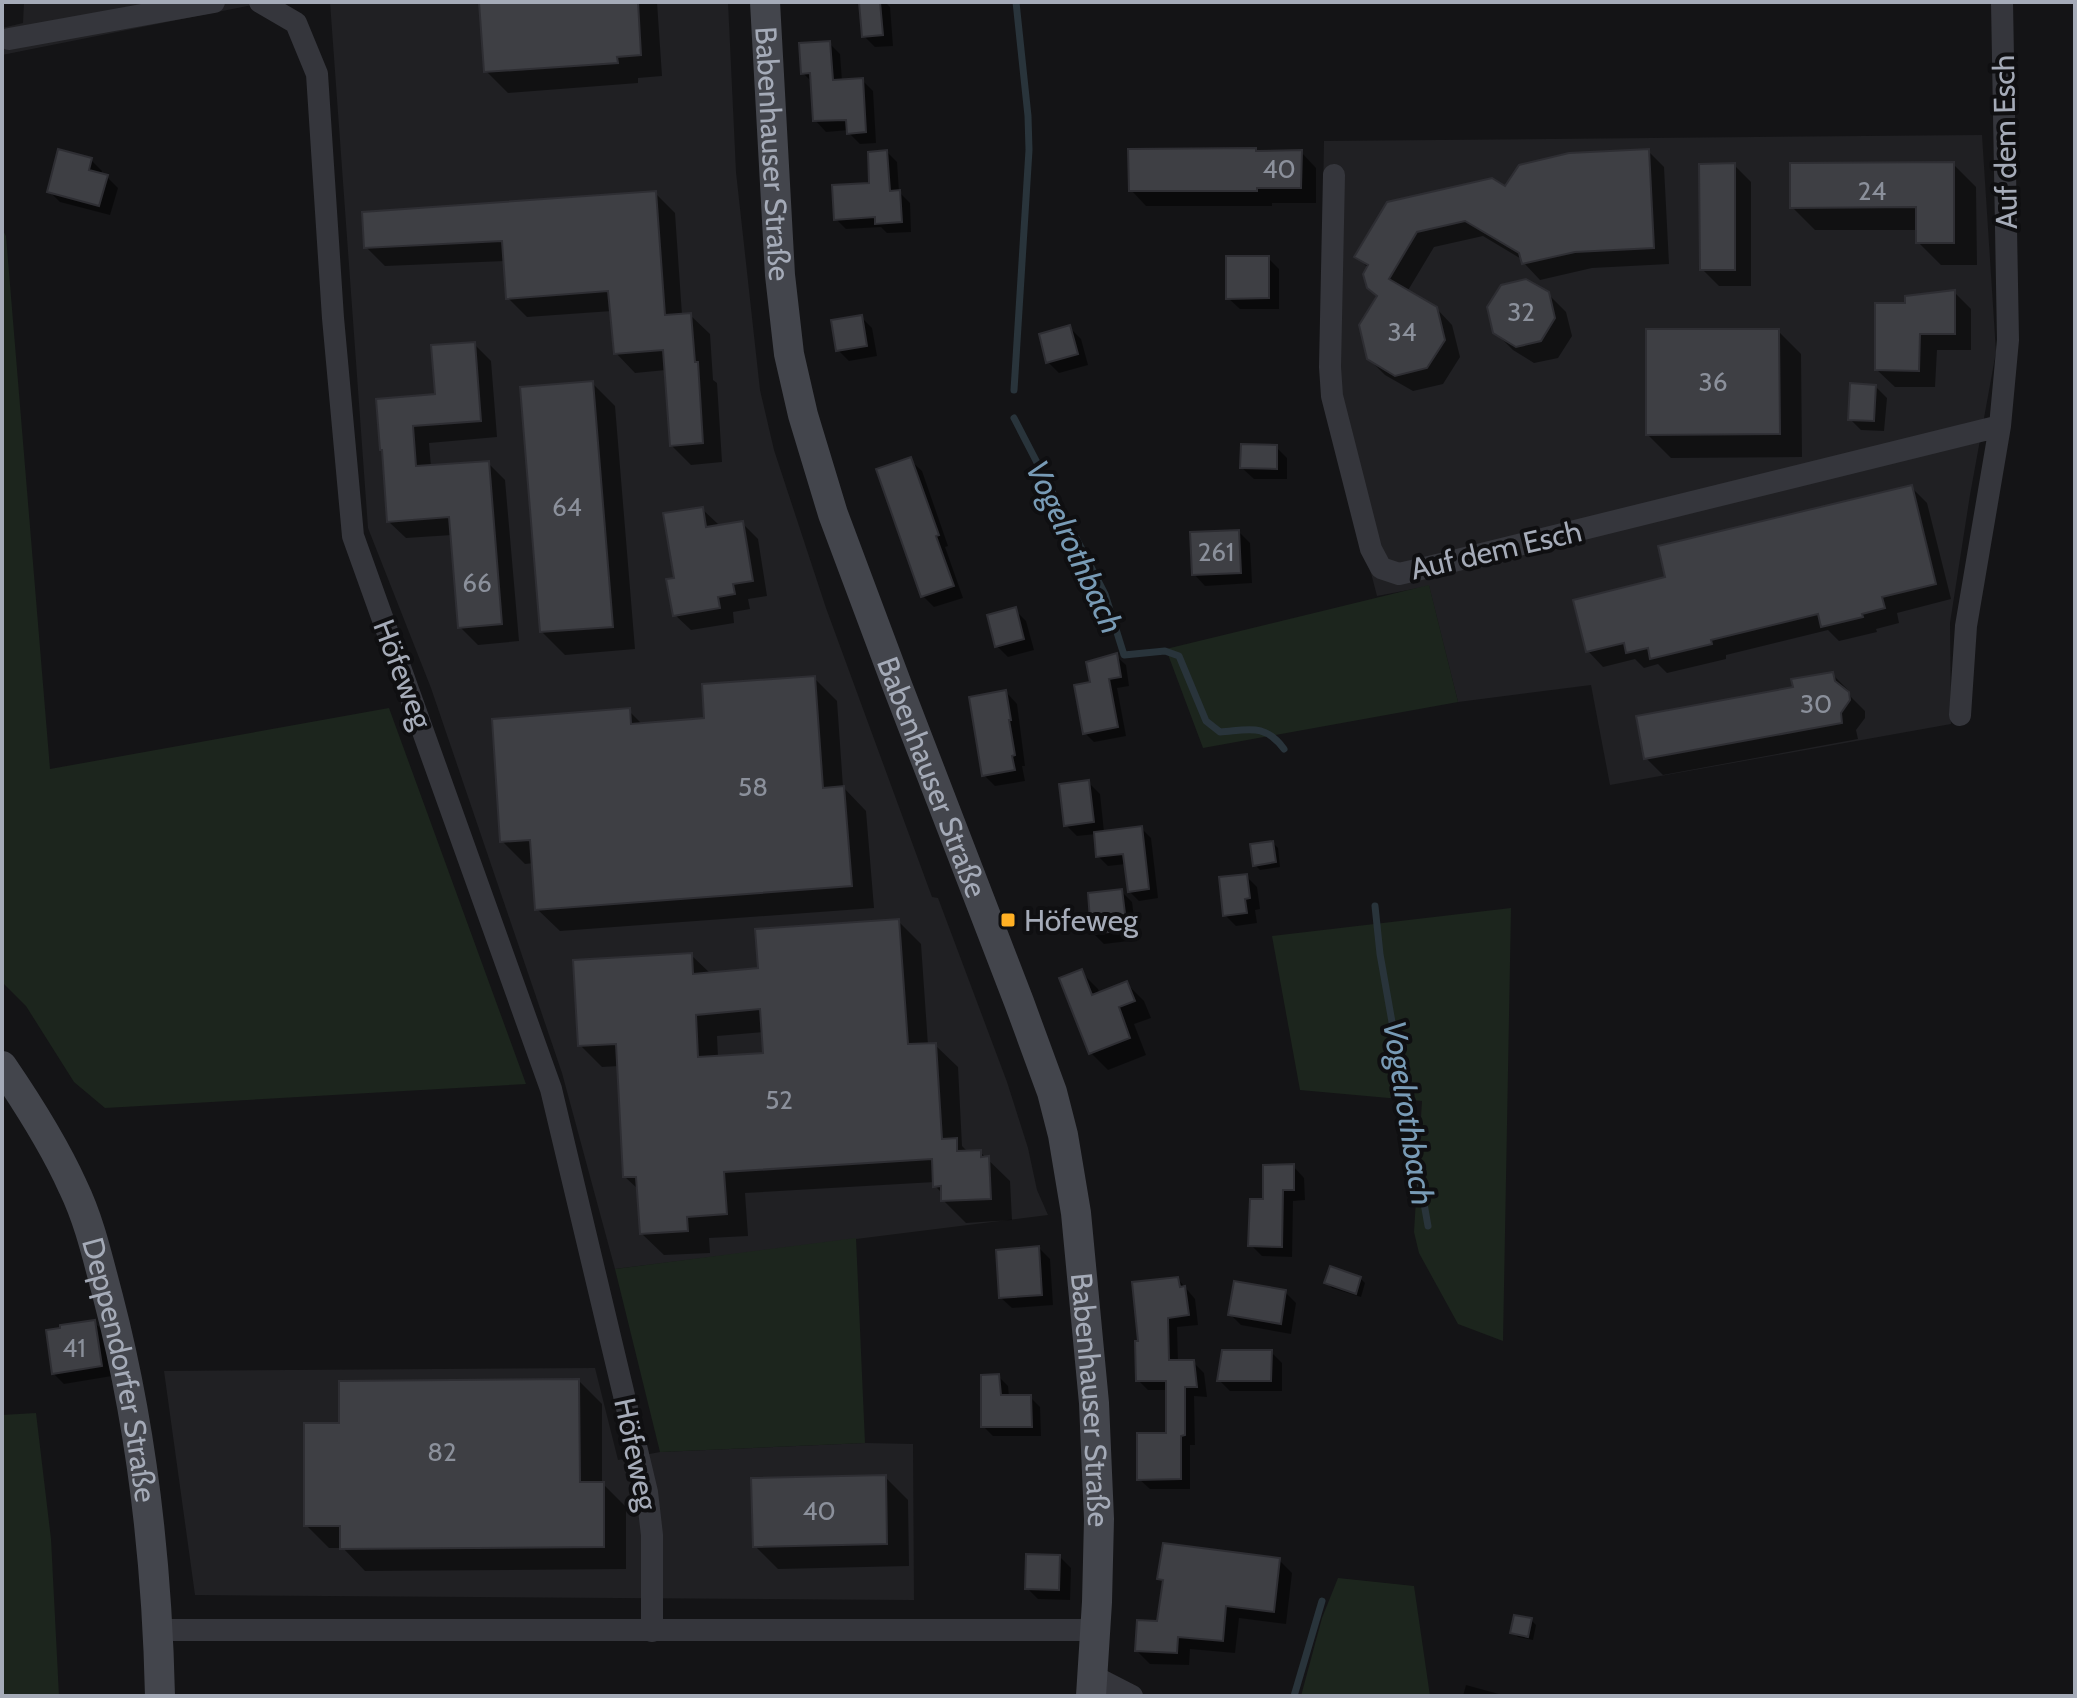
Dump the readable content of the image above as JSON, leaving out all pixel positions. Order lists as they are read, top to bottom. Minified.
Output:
{"streets":{"main road":["Babenhauser Straße","Deppendorfer Straße"],"street":["Auf dem Esch","Höfeweg"]},"water":["Vogelrothbach"],"places":{"transit":["Höfeweg"]},"house_numbers":["40","24","32","34","36","64","261","66","30","58","52","41","82","40"]}
